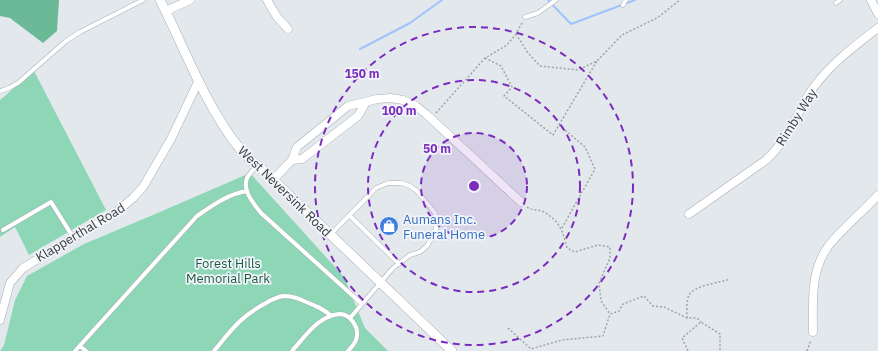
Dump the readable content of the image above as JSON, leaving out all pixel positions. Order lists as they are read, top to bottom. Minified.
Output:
{"streets":{"street":["Rimby Way","West Neversink Road","Klapperthal Road"]},"crossings":[["West Neversink Road","Klapperthal Road"]],"parks":["Forest Hills Memorial Park"],"places":{"shop":["Aumans Inc. Funeral Home"]},"rings":["150 m","100 m","50 m"]}
